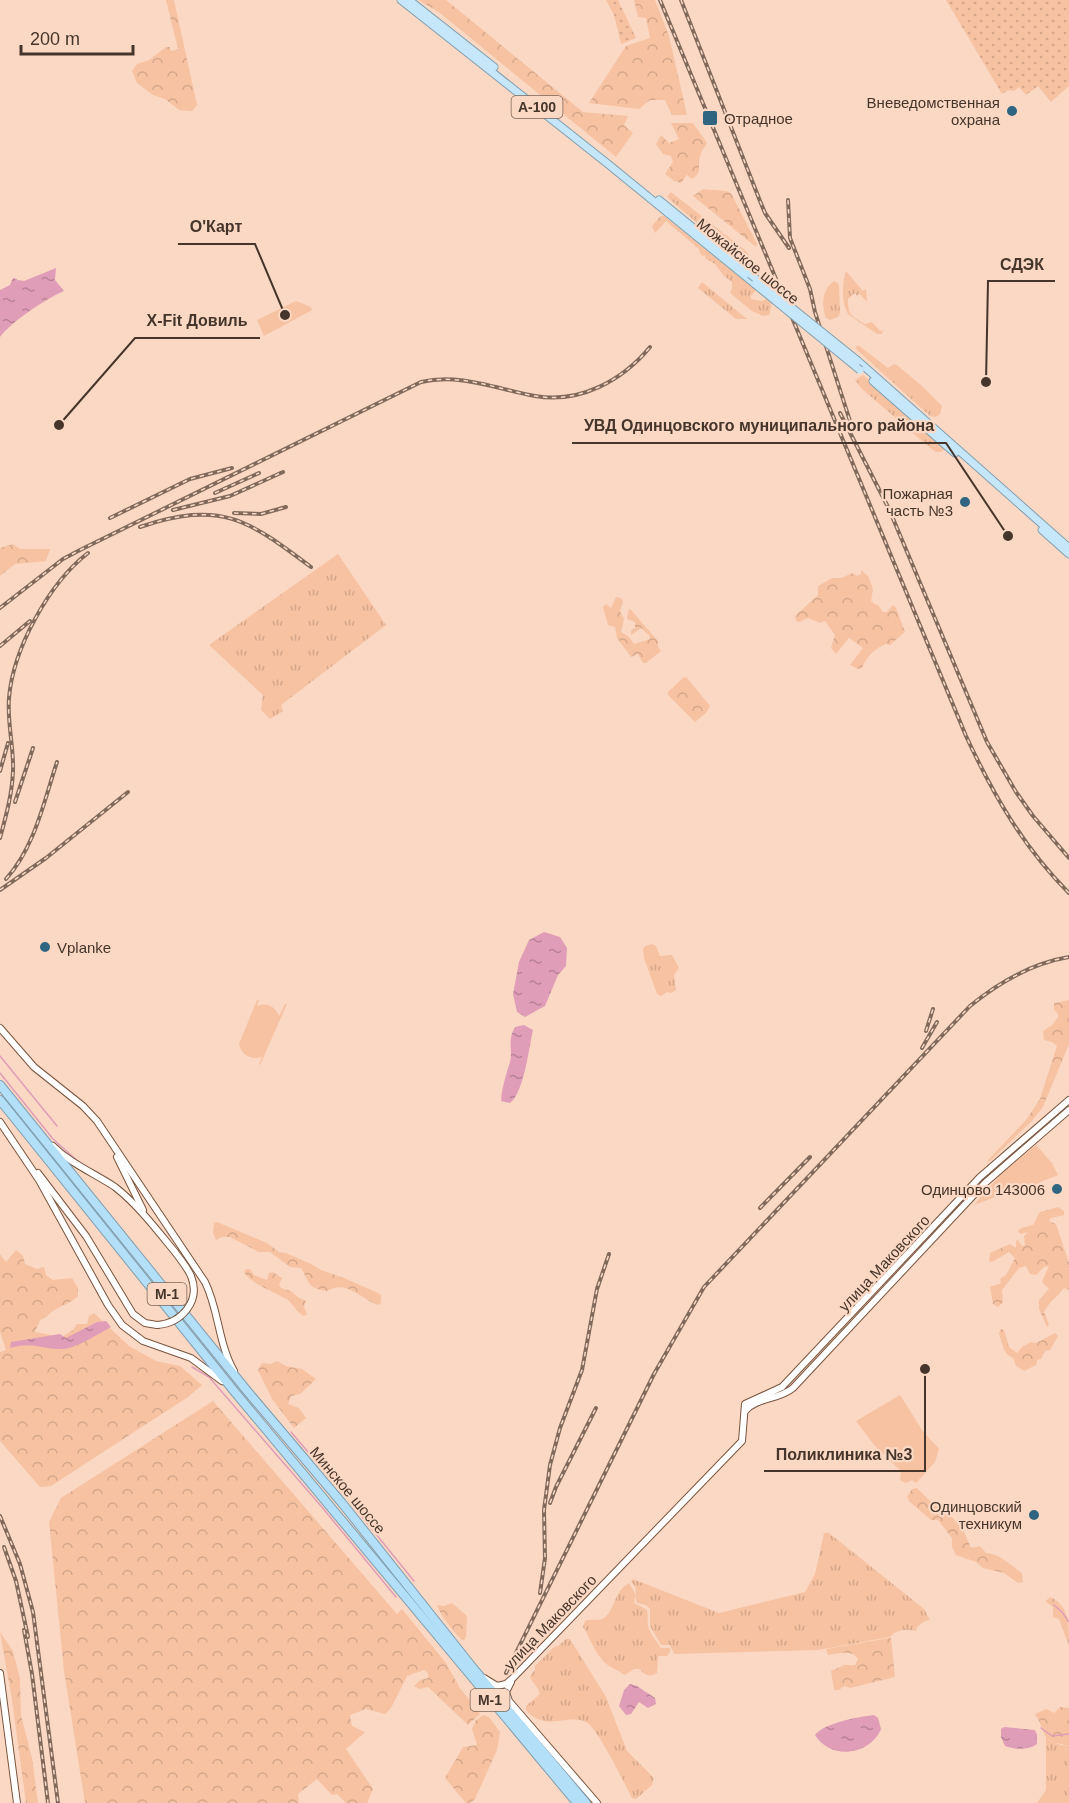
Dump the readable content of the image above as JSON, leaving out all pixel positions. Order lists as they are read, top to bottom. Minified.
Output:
{"streets":{"highway":["М-1","Минское шоссе"],"main road":["А-100","Можайское шоссе","улица Маковского"]},"crossings":[["улица Маковского","Минское шоссе"],["М-1","Минское шоссе"]],"places":{"other":["Вневедомственная охрана","О'Карт","СДЭК","X-Fit Довиль","Пожарная часть №3","УВД Одинцовского муниципального района","Vplanke","Одинцово 143006","Поликлиника №3","Одинцовский техникум"],"transit":["Отрадное"]},"scale_bar":"200 m"}
